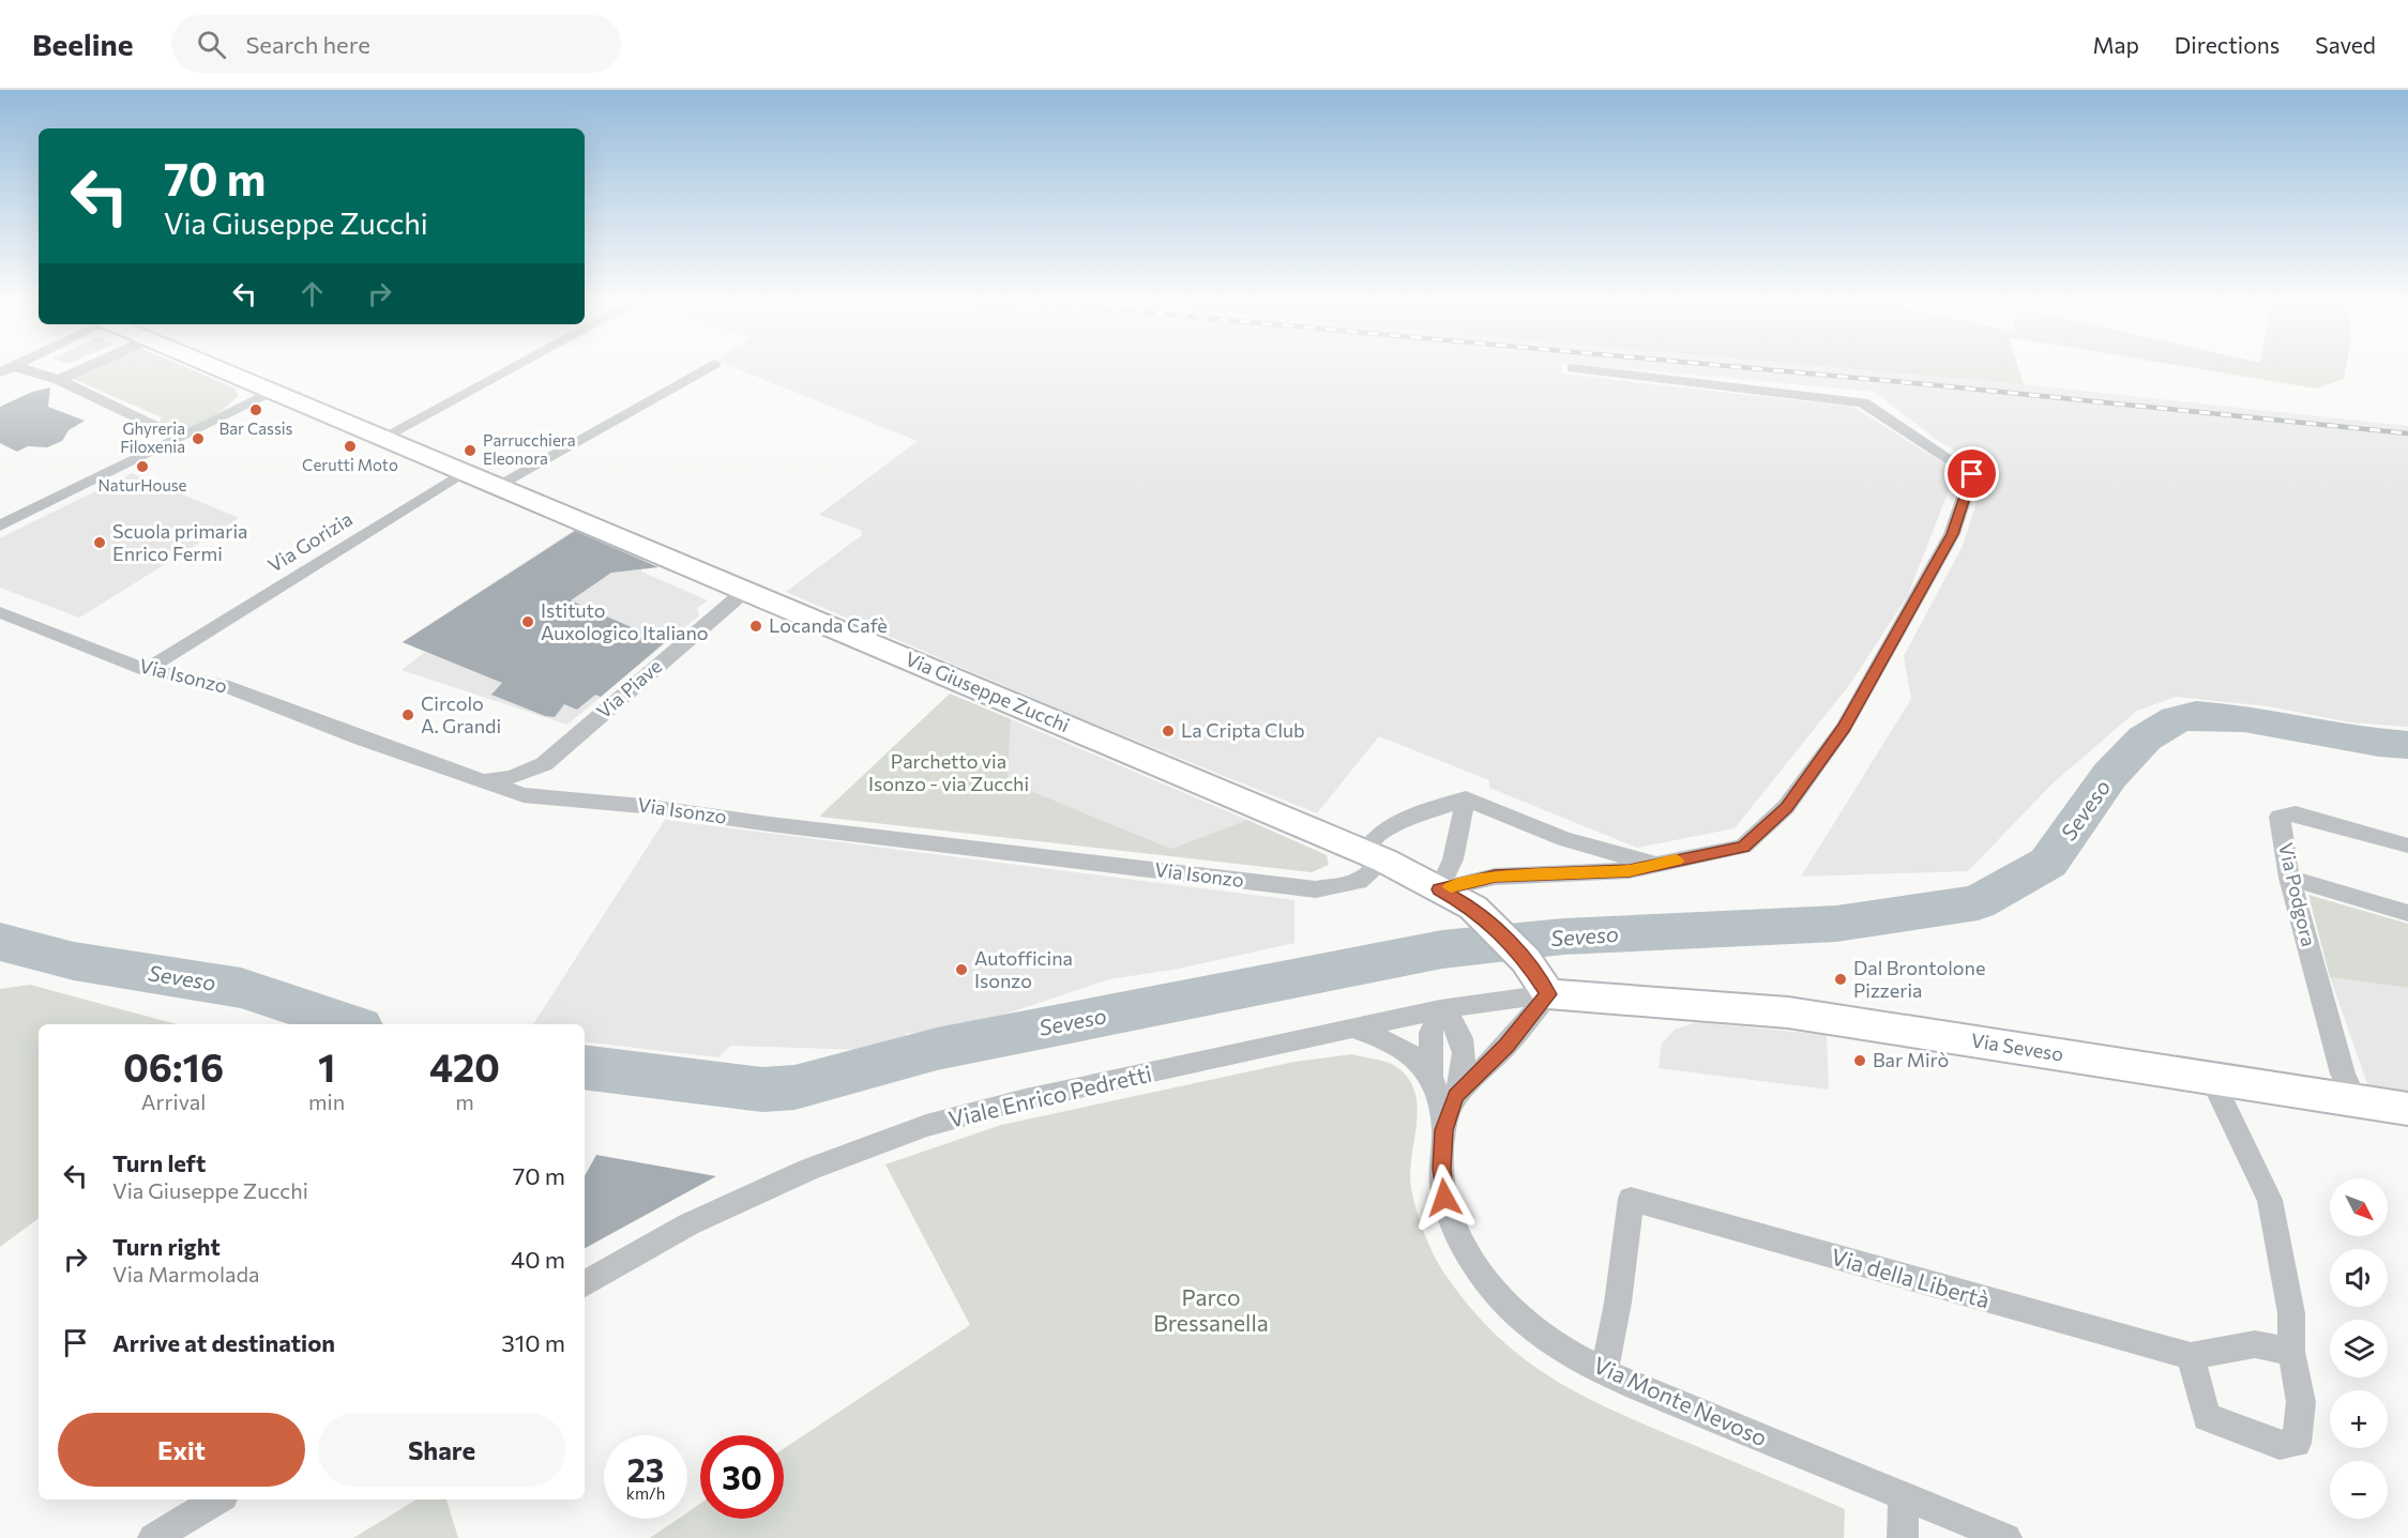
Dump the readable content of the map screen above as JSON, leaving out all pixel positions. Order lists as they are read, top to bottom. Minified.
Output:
{"streets":{"street":["Via Gorizia","Via Isonzo","Via Piave","Via Giuseppe Zucchi","Via Podgora","Via Seveso","Viale Enrico Pedretti","Via della Libertà","Via Monte Nevoso"]},"crossings":[["Via Gorizia","Via Isonzo"],["Via Gorizia","Via Giuseppe Zucchi"],["Via Isonzo","Via Piave"],["Via Isonzo","Via Giuseppe Zucchi"],["Via Piave","Via Giuseppe Zucchi"],["Via Giuseppe Zucchi","Via Seveso"],["Via Giuseppe Zucchi","Viale Enrico Pedretti"],["Via Giuseppe Zucchi","Via Monte Nevoso"],["Via Podgora","Via Seveso"],["Via Seveso","Viale Enrico Pedretti"],["Via Seveso","Via Monte Nevoso"],["Viale Enrico Pedretti","Via Monte Nevoso"],["Via della Libertà","Via Monte Nevoso"]],"water":["Seveso"],"parks":["Parchetto via Isonzo - via Zucchi","Parco Bressanella"],"places":["Bar Cassis","Ghyreria Filoxenia","Cerutti Moto","Parrucchiera Eleonora","NaturHouse","Scuola primaria Enrico Fermi","Istituto Auxologico Italiano","Locanda Cafè","Circolo A. Grandi","La Cripta Club","Autofficina Isonzo","Dal Brontolone Pizzeria","Bar Mirò"],"north":"bottom right","page":{"header":"Beeline","search":"Search here","nav":["Map","Directions","Saved"],"turn":["70 m","Via Giuseppe Zucchi"],"eta":["06:16","Arrival","1","min","420","m"],"list":[{"name":"Turn left","note":"Via Giuseppe Zucchi","value":"70 m"},{"name":"Turn right","note":"Via Marmolada","value":"40 m"},{"name":"Arrive at destination","value":"310 m"}],"map_buttons":["+","−"],"buttons":["Exit","Share"],"speed":"23 km/h","limit":"30"}}
